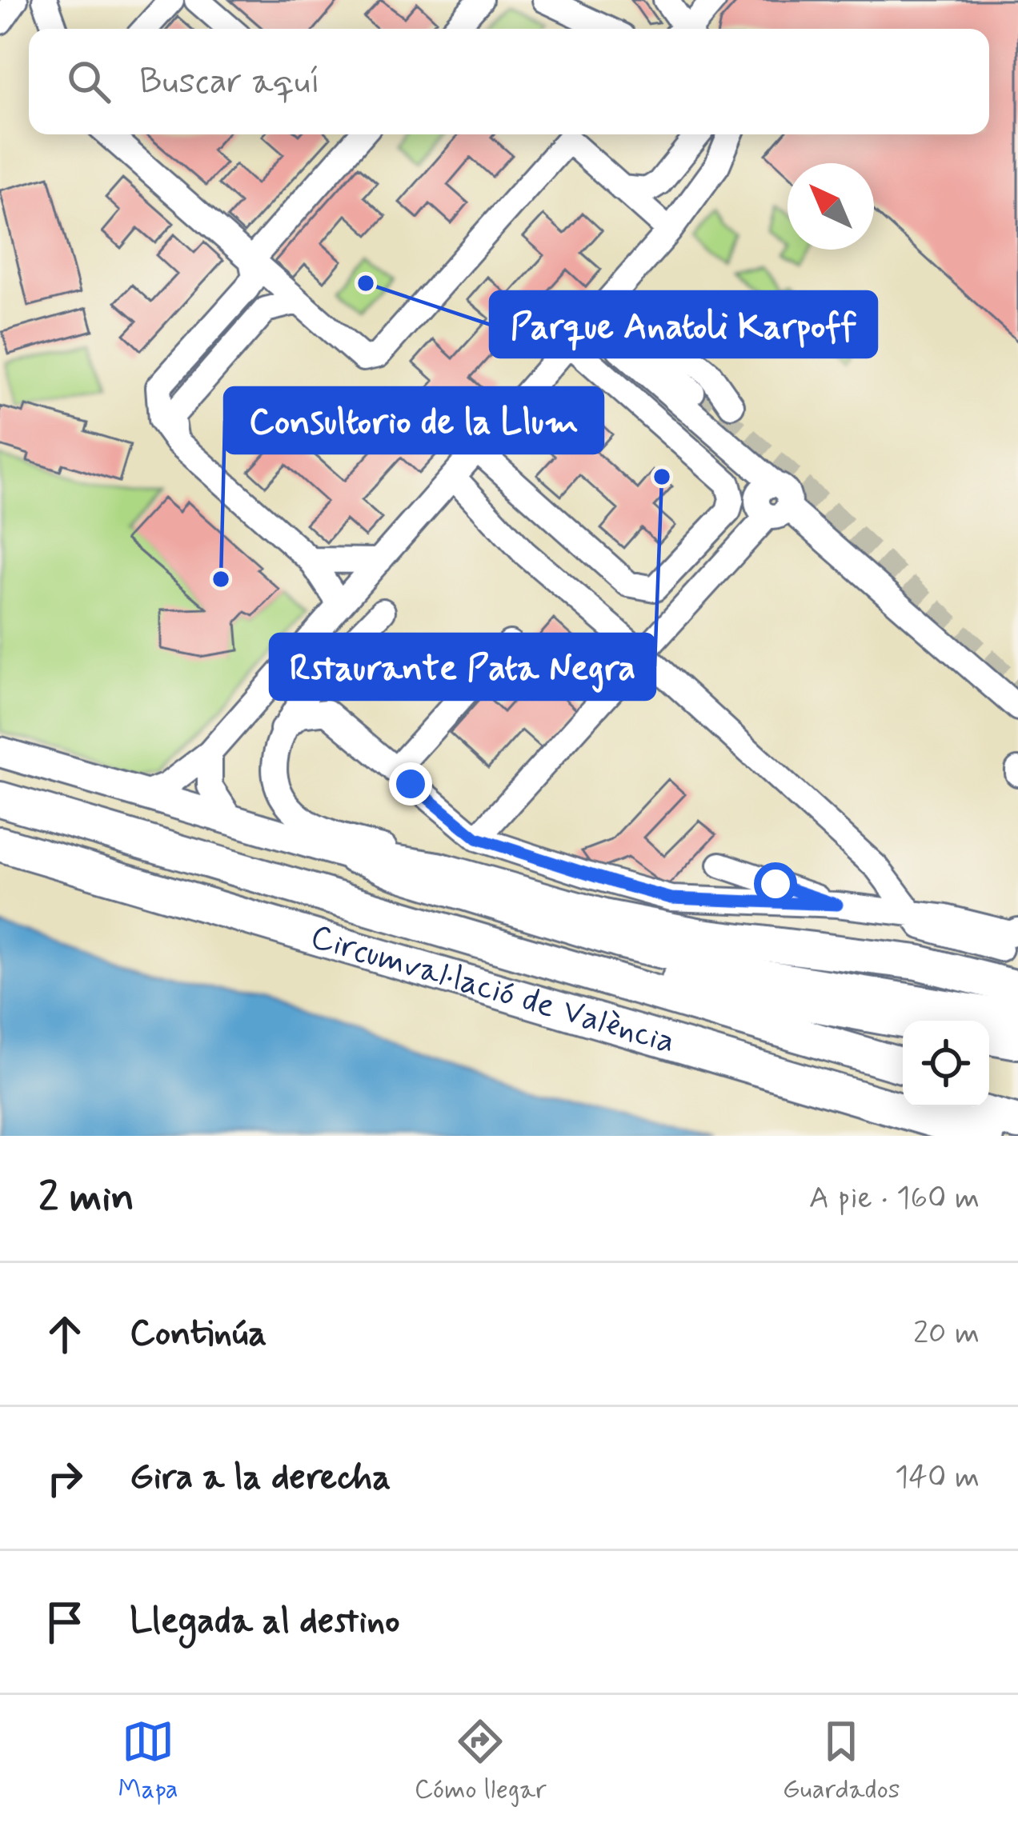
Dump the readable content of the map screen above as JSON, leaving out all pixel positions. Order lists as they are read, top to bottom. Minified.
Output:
{"streets":{"highway":["Circumval·lació de València"]},"places":["Parque Anatoli Karpoff","Rstaurante Pata Negra","Consultorio de la Llum"],"north":"top left","page":{"search":"Buscar aquí","heading":["2 min","A pie · 160 m"],"list":[["Continúa","20 m"],["Gira a la derecha","140 m"],"Llegada al destino"],"nav":["Mapa","Cómo llegar","Guardados"]}}
